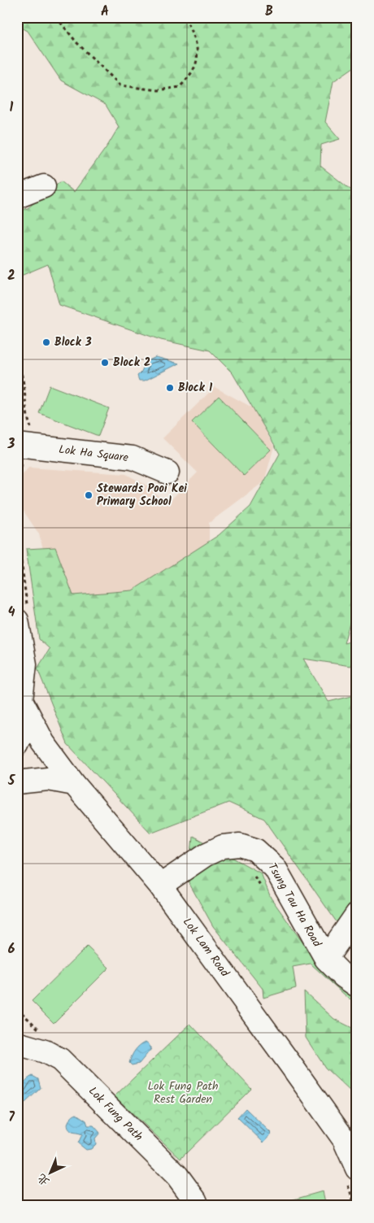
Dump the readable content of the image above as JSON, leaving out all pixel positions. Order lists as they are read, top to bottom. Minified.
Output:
{"streets":{"street":["Lok Ha Square","Tsung Tau Ha Road","Lok Lam Road","Lok Fung Path"]},"crossings":[["Tsung Tau Ha Road","Lok Lam Road"]],"parks":["Lok Fung Path Rest Garden"],"places":["Block 3","Block 2","Block 1","Stewards Pooi Kei Primary School"],"north":"bottom left","grid":{"columns":["A","B"],"rows":["1","2","3","4","5","6","7"]}}
